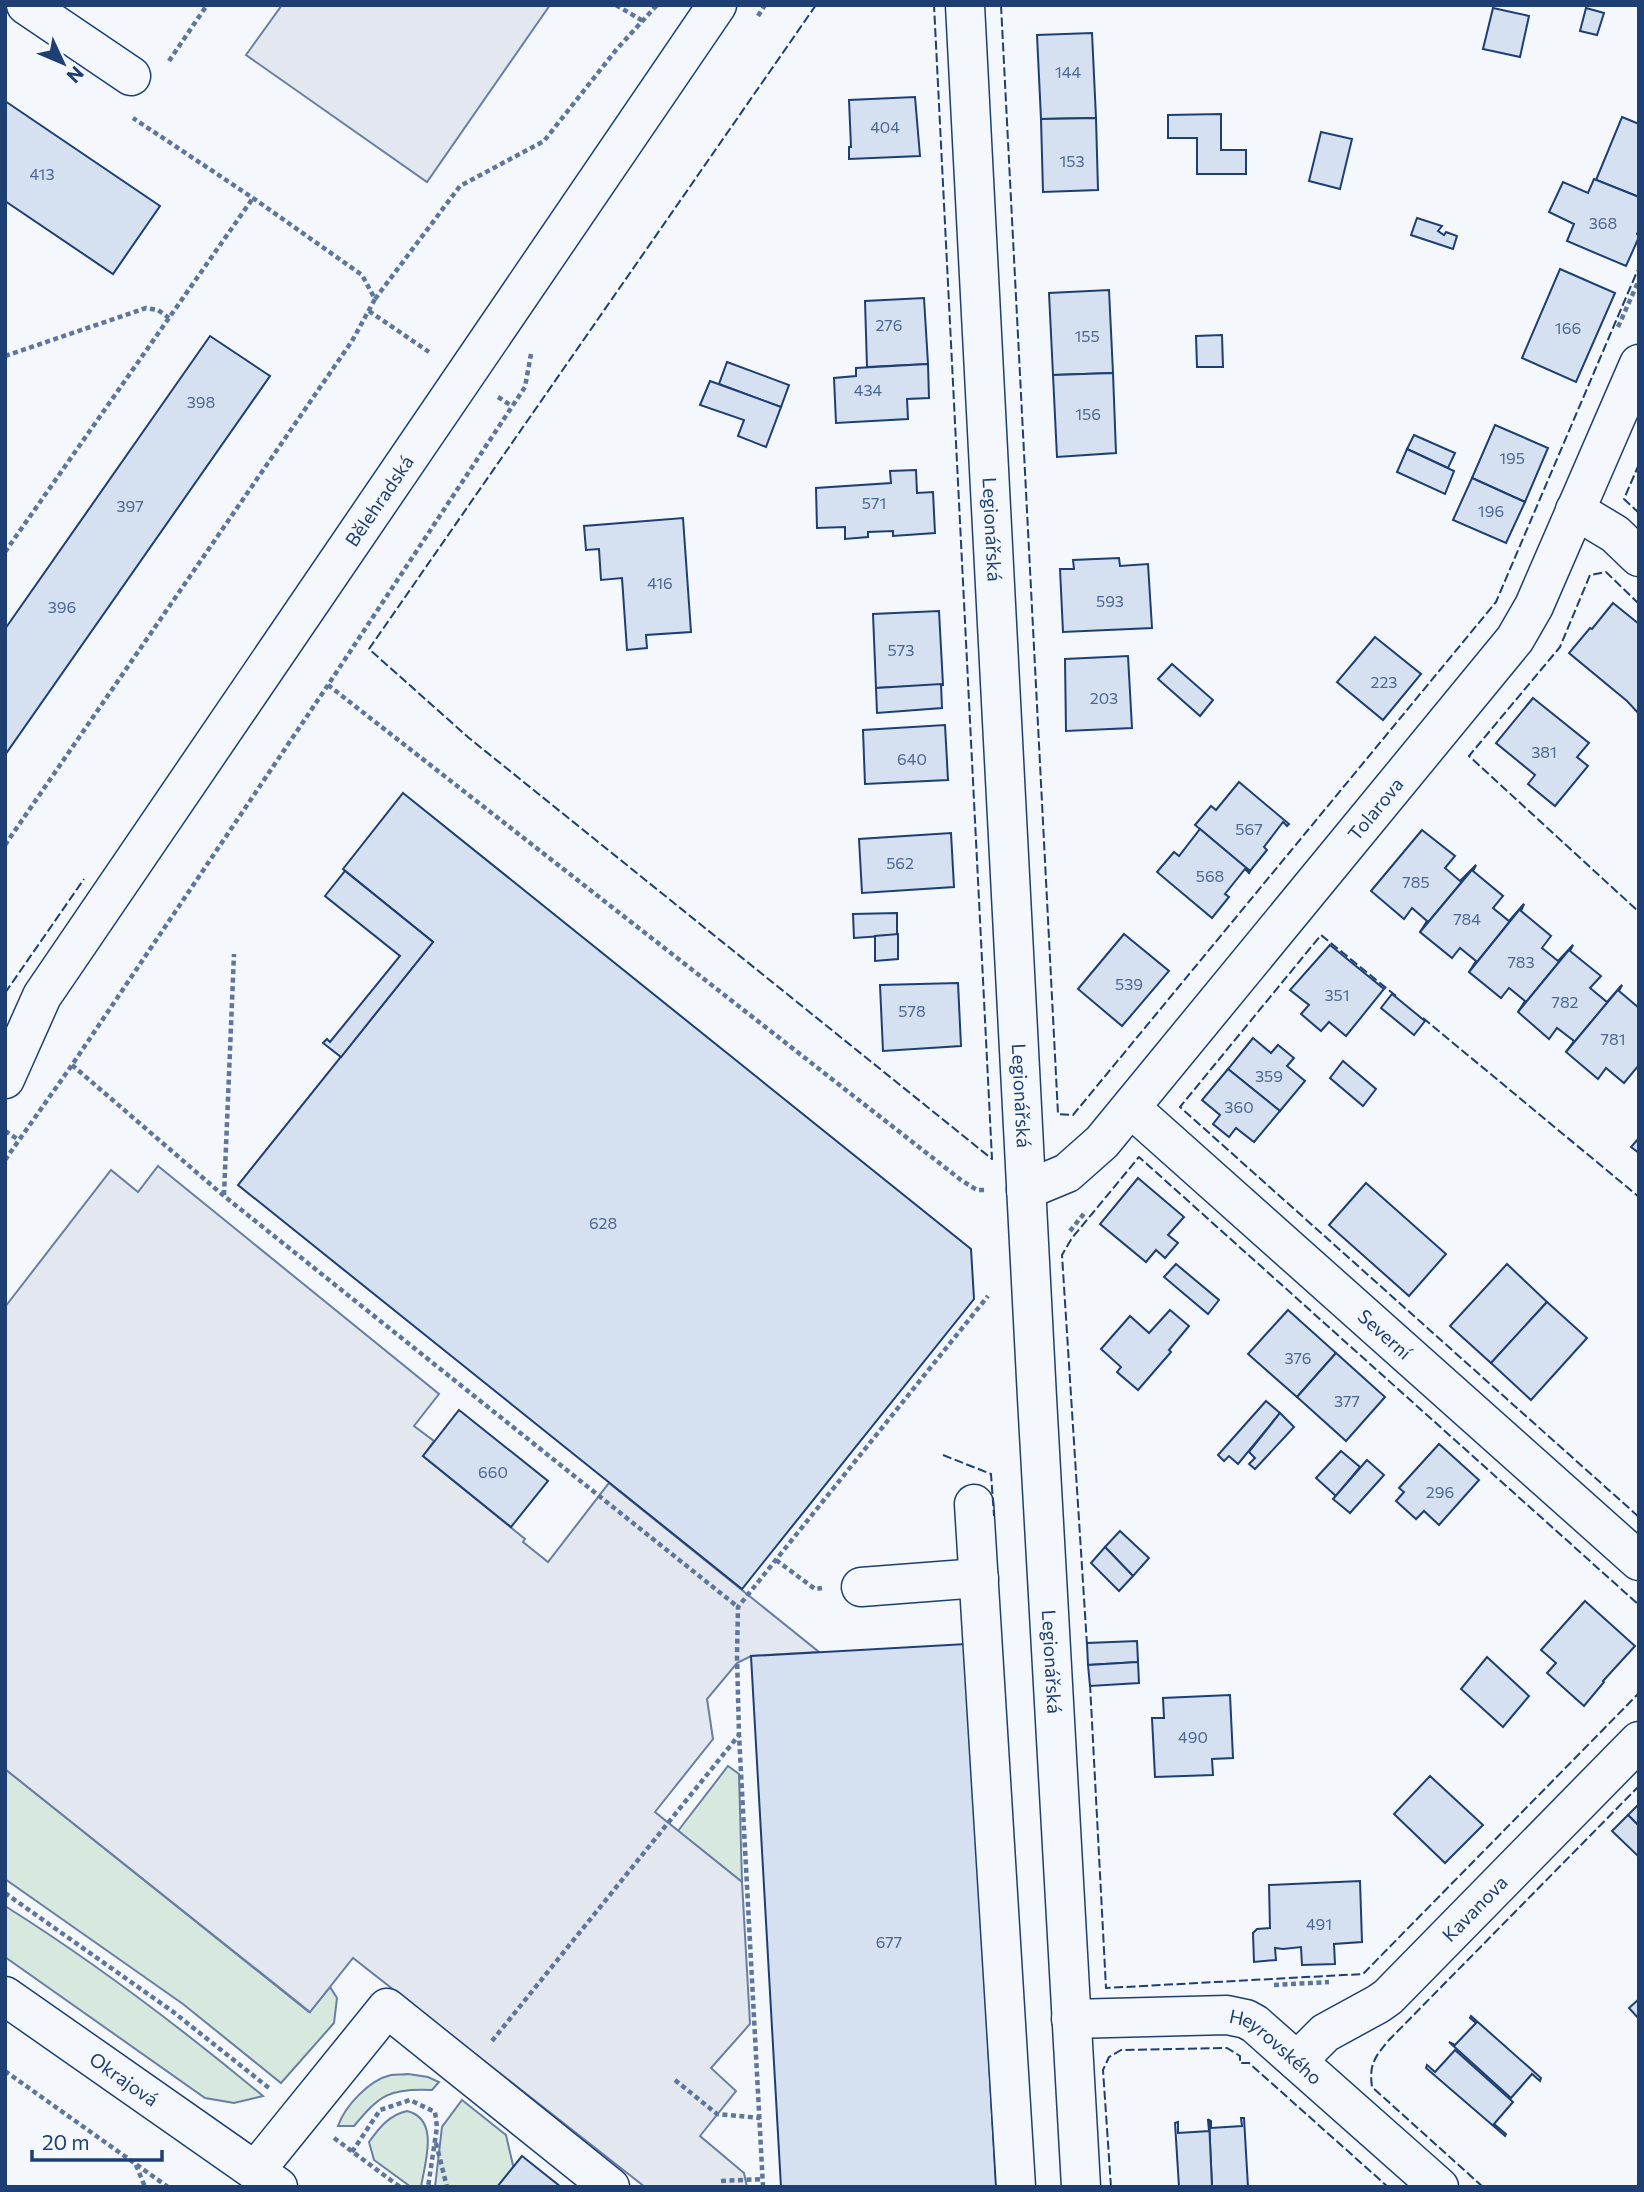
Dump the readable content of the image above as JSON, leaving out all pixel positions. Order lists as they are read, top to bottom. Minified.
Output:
{"streets":{"street":["Bělehradská","Legionářská","Tolarova","Severní","Kavanova","Heyrovského","Okrajová"]},"crossings":[["Legionářská","Tolarova"],["Legionářská","Heyrovského"],["Tolarova","Severní"],["Kavanova","Heyrovského"]],"house_numbers":["144","404","153","413","368","276","166","155","434","398","156","195","571","397","196","416","593","396","573","223","203","381","640","567","562","568","785","784","783","539","351","782","578","781","359","360","628","376","377","660","296","490","491","677"],"scale_bar":"20 m","north":"bottom right"}
